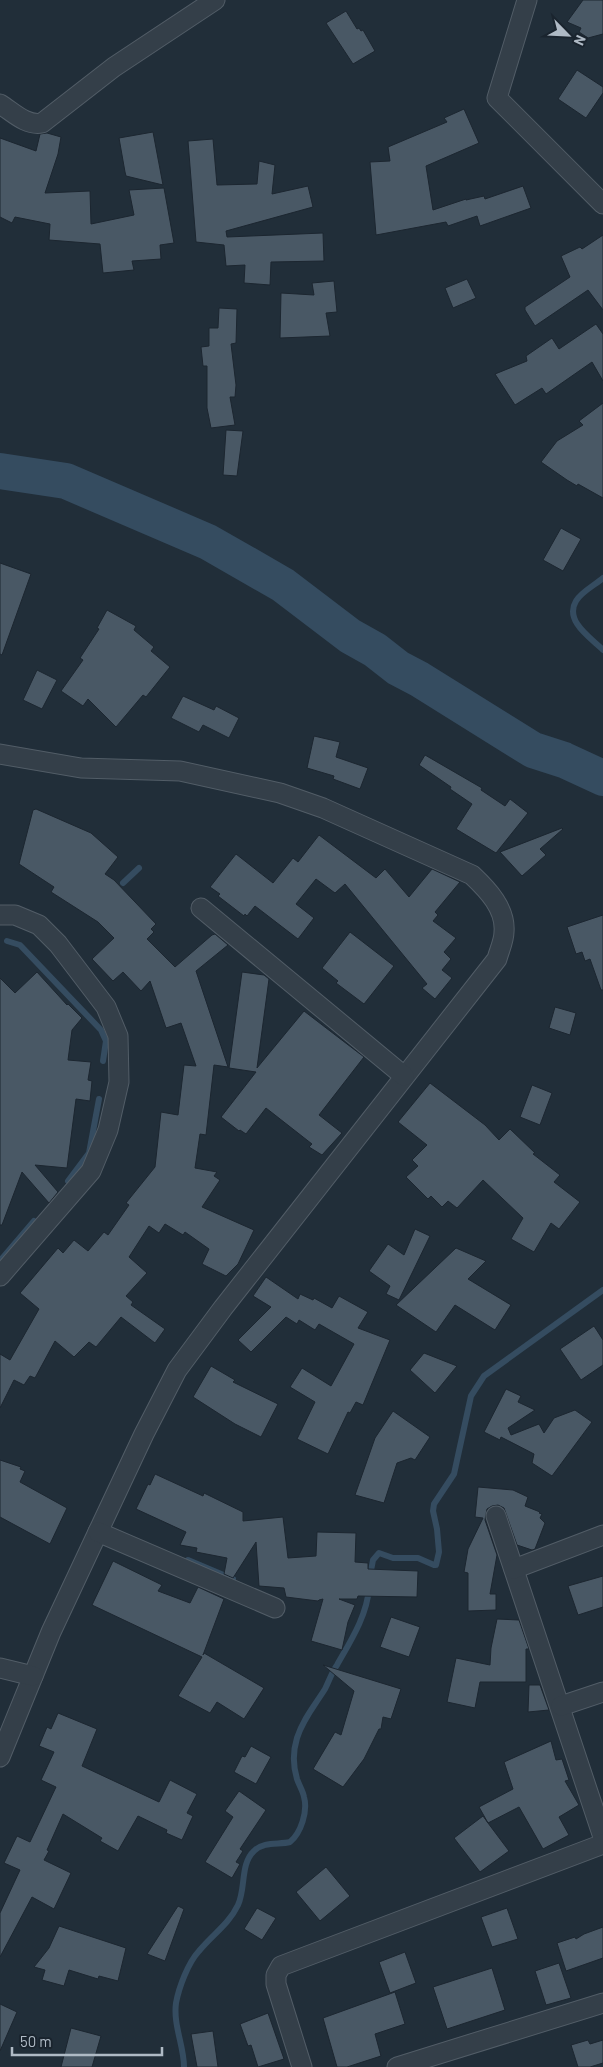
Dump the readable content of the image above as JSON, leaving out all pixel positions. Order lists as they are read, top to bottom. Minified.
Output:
{"scale_bar":"50 m","north":"bottom right"}
